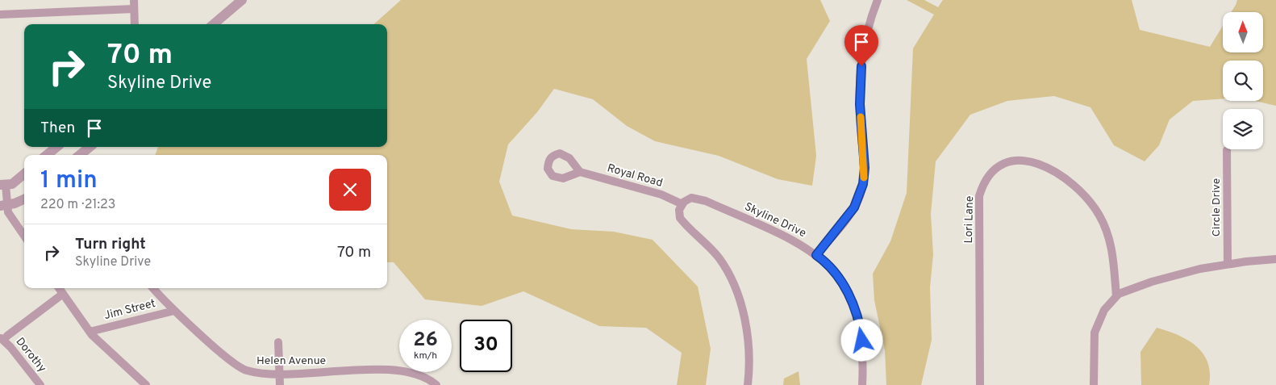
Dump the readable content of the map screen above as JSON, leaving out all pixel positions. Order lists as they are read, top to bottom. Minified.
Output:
{"streets":{"street":["Royal Road","Circle Drive","Lori Lane","Skyline Drive","Jim Street","Dorothy","Helen Avenue"]},"crossings":[["Royal Road","Skyline Drive"],["Jim Street","Helen Avenue"]],"north":"top","page":{"turn":["70 m","Skyline Drive"],"then":"Then","heading":["1 min","220 m · 21:23"],"list":[{"name":"Turn right","note":"Skyline Drive","value":"70 m"}],"speed":"26 km/h","limit":"30"}}
